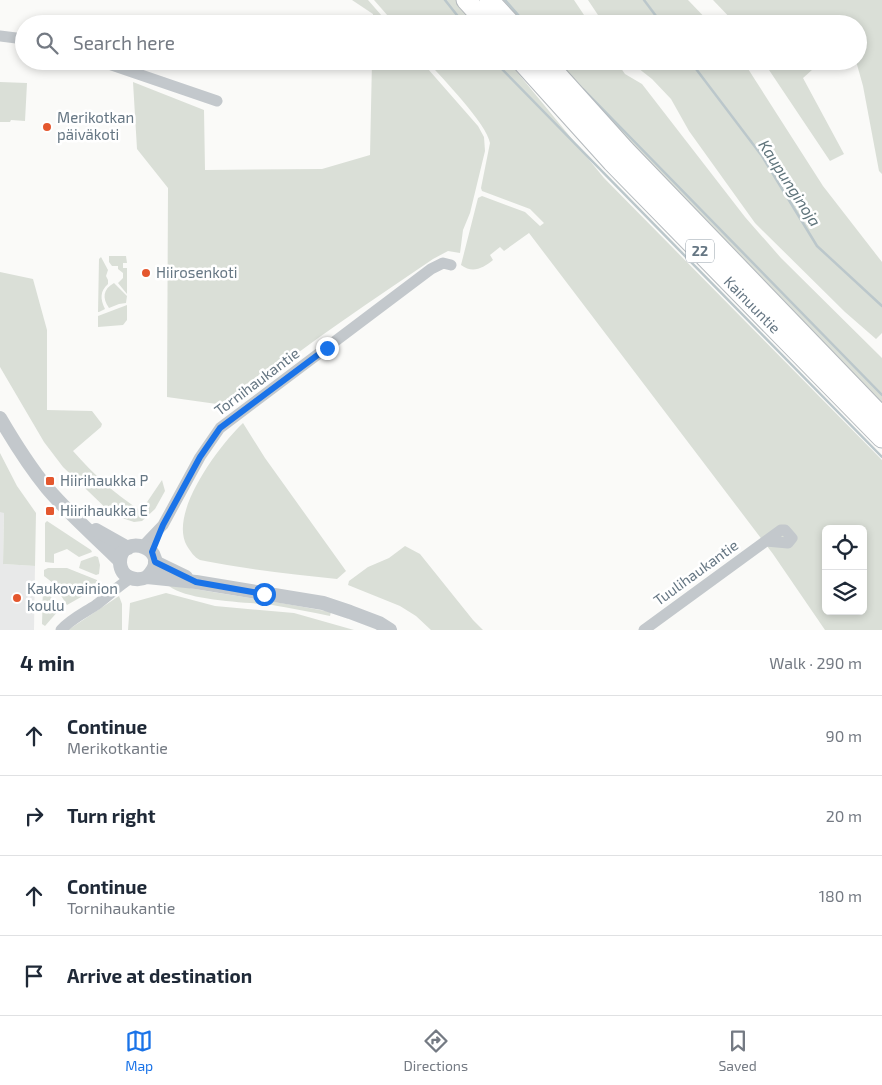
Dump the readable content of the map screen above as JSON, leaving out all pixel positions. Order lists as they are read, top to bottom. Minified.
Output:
{"streets":{"highway":["22","Kainuuntie"],"street":["Tornihaukantie","Tuulihaukantie"]},"water":["Kaupunginoja"],"places":{"other":["Merikotkan päiväkoti","Hiirosenkoti","Kaukovainion koulu"],"transit":["Hiirihaukka P","Hiirihaukka E"]},"page":{"search":"Search here","heading":["4 min","Walk · 290 m"],"list":[["Continue","Merikotkantie","90 m"],["Turn right","20 m"],["Continue","Tornihaukantie","180 m"],"Arrive at destination"],"nav":["Map","Directions","Saved"]}}
